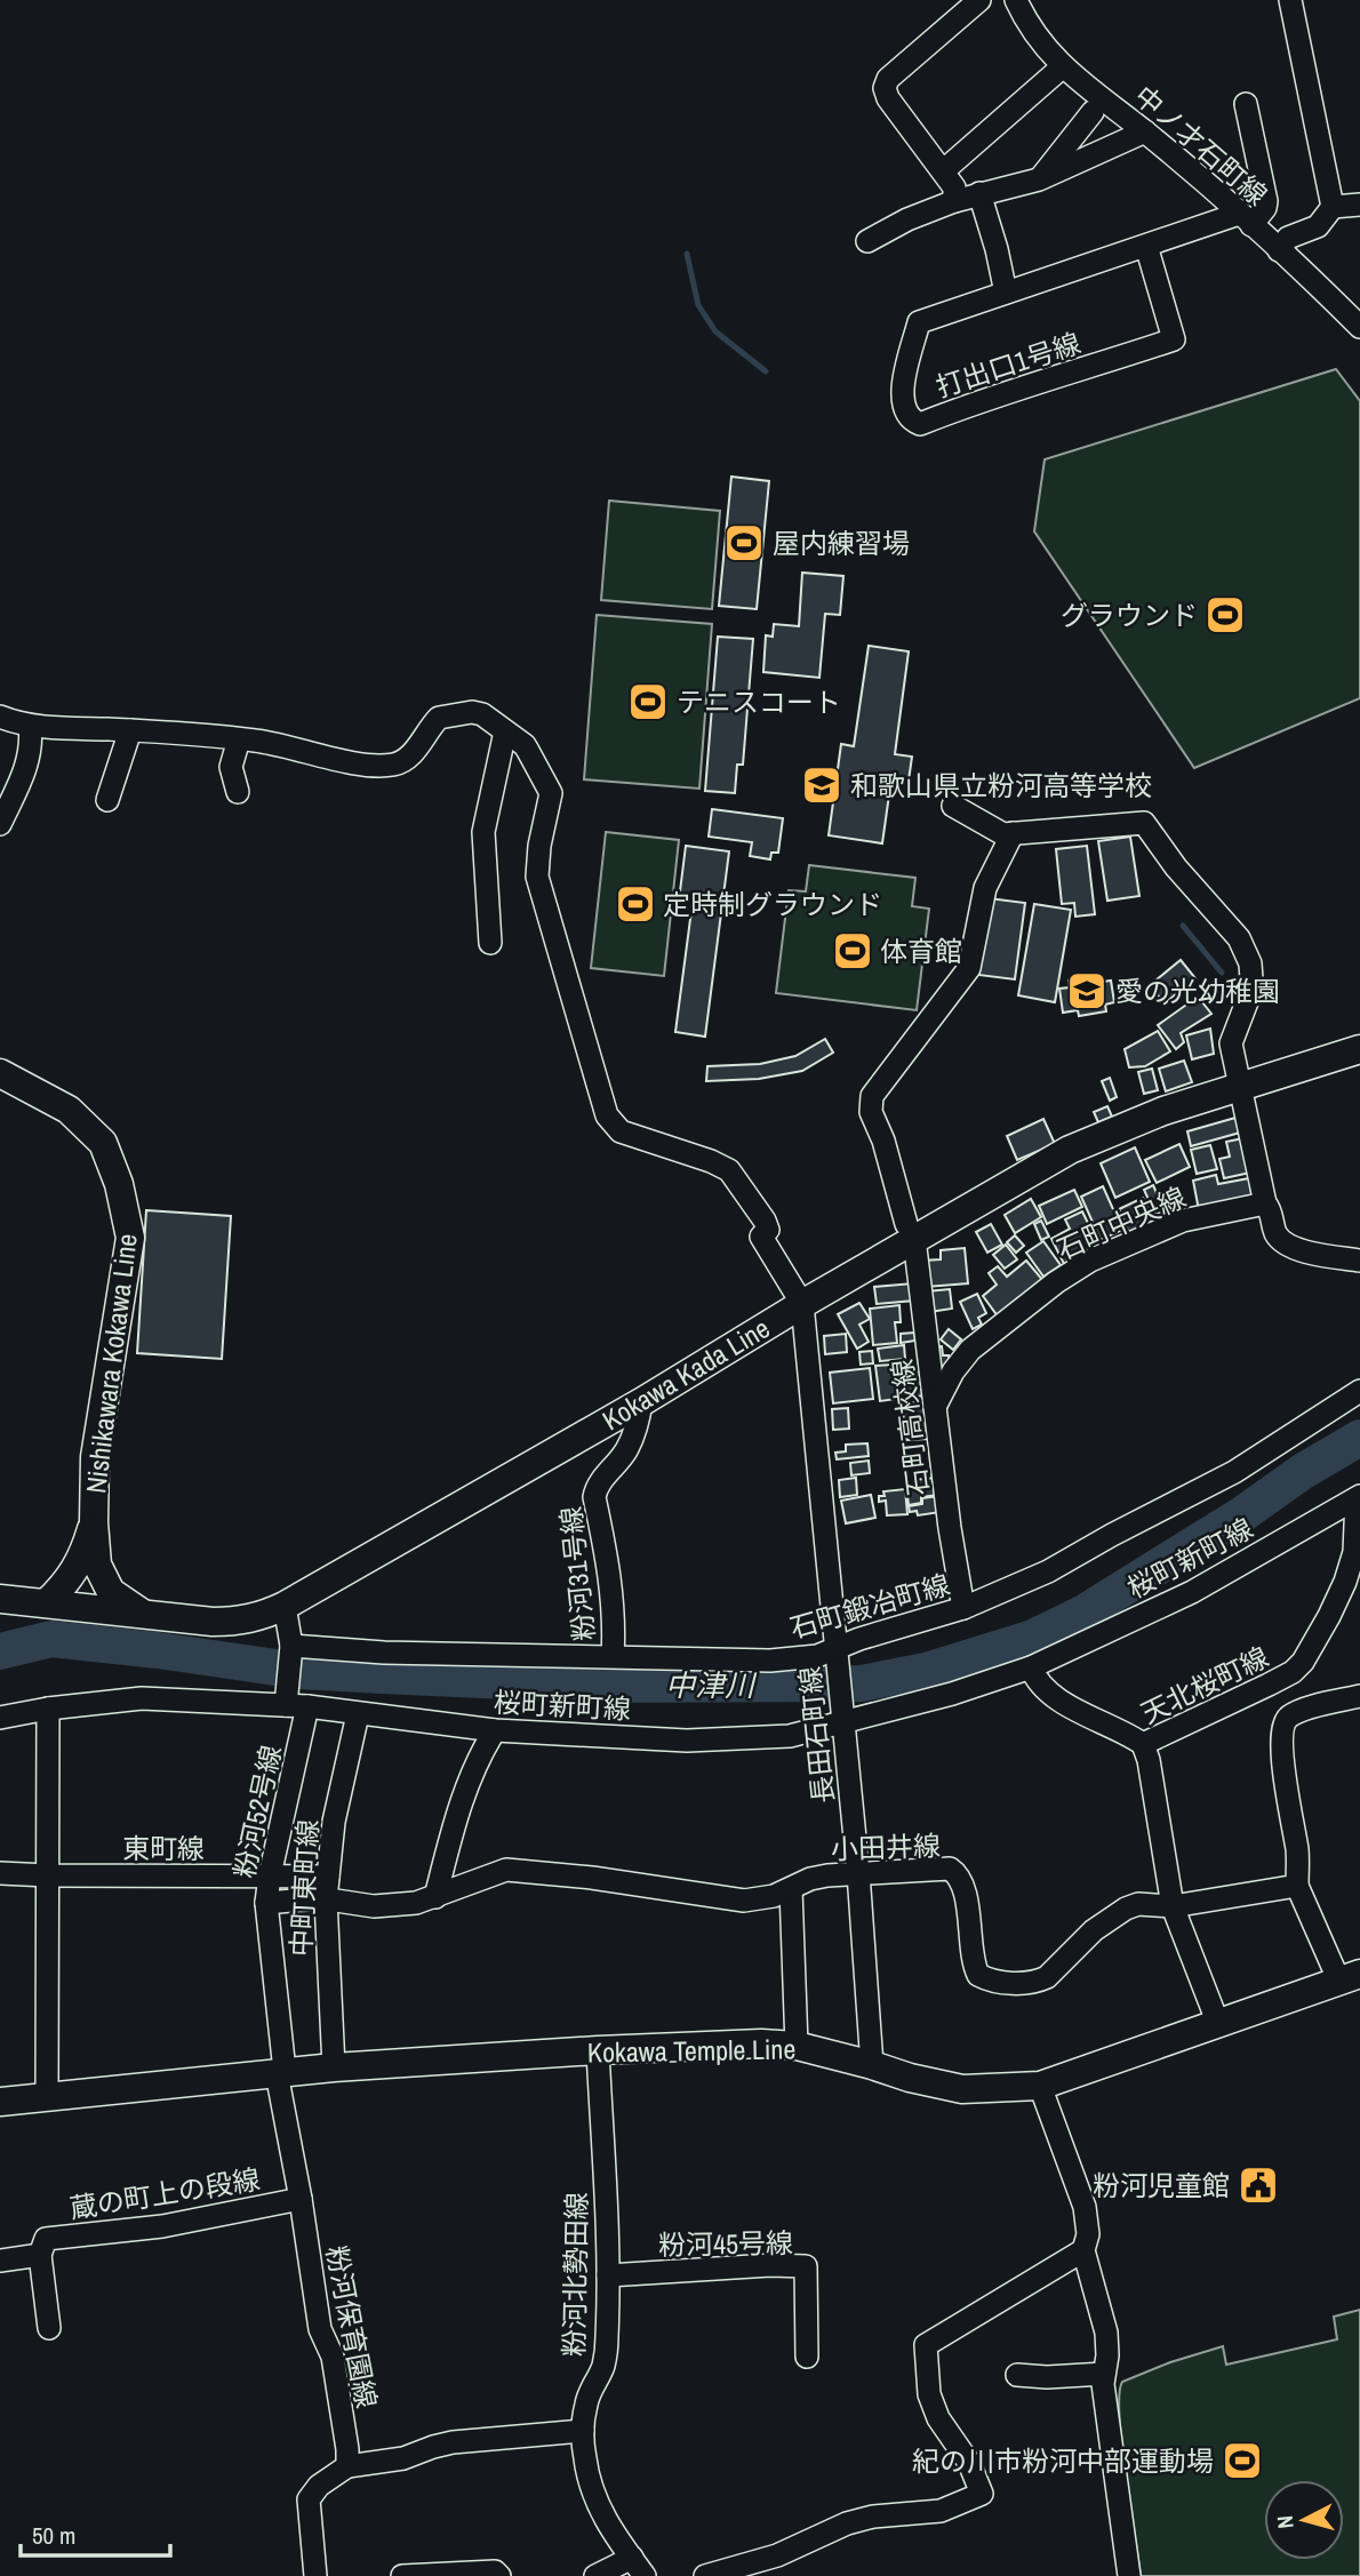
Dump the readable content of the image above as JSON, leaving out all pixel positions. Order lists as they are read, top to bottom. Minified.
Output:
{"streets":{"main road":["Nishikawara Kokawa Line","Kokawa Kada Line","Kokawa Temple Line"],"street":["中ノ才石町線","打出口1号線","石町中央線","石町高校線","桜町新町線","粉河31号線","石町鍛冶町線","天北桜町線","長田石町線","粉河52号線","小田井線","東町線","中町東町線","蔵の町上の段線","粉河45号線","粉河北勢田線","粉河保育園線"]},"crossings":[["中ノ才石町線","打出口1号線"],["石町中央線","石町高校線"],["Nishikawara Kokawa Line","Kokawa Kada Line"],["Kokawa Kada Line","石町高校線"],["Kokawa Kada Line","粉河31号線"],["Kokawa Kada Line","長田石町線"],["石町高校線","石町鍛冶町線"],["桜町新町線","天北桜町線"],["桜町新町線","長田石町線"],["桜町新町線","粉河52号線"],["桜町新町線","中町東町線"],["粉河31号線","石町鍛冶町線"],["石町鍛冶町線","長田石町線"],["天北桜町線","小田井線"],["天北桜町線","Kokawa Temple Line"],["長田石町線","小田井線"],["長田石町線","Kokawa Temple Line"],["粉河52号線","小田井線"],["粉河52号線","東町線"],["粉河52号線","Kokawa Temple Line"],["粉河52号線","粉河保育園線"],["小田井線","中町東町線"],["東町線","中町東町線"],["中町東町線","Kokawa Temple Line"],["Kokawa Temple Line","粉河北勢田線"],["Kokawa Temple Line","粉河保育園線"],["蔵の町上の段線","粉河保育園線"],["粉河45号線","粉河北勢田線"]],"water":["中津川"],"places":{"sports":["屋内練習場","グラウンド","テニスコート","定時制グラウンド","体育館","紀の川市粉河中部運動場"],"school or university":["和歌山県立粉河高等学校","愛の光幼稚園"],"public building":["粉河児童館"]},"scale_bar":"50 m","north":"left"}
